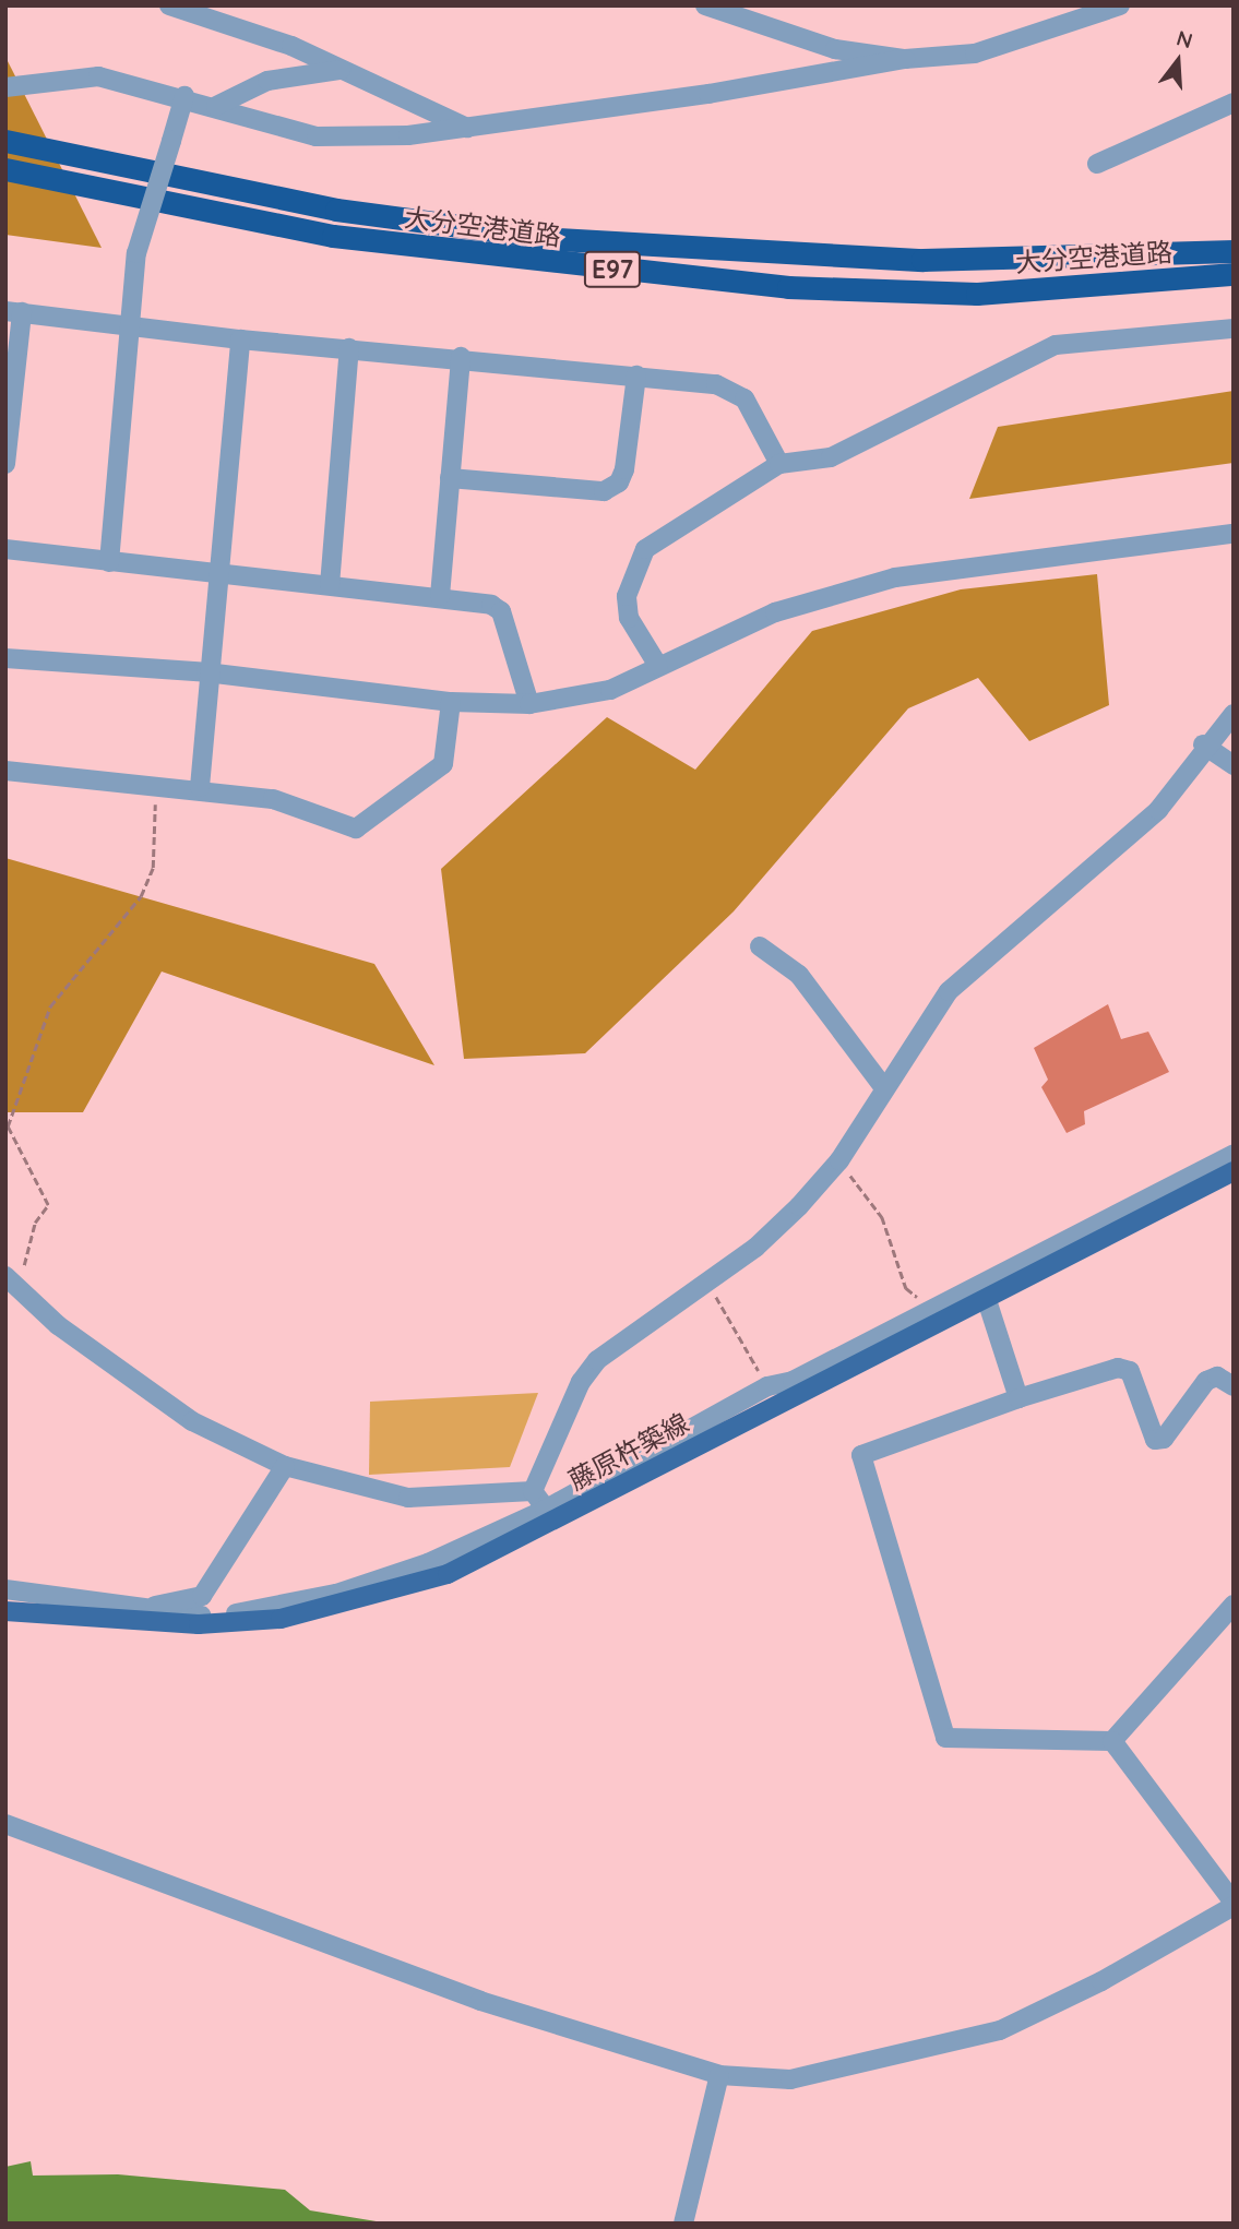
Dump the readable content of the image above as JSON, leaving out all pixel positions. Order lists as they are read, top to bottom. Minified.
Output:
{"streets":{"highway":["大分空港道路","E97"],"main road":["藤原杵築線"]},"north":"top"}
